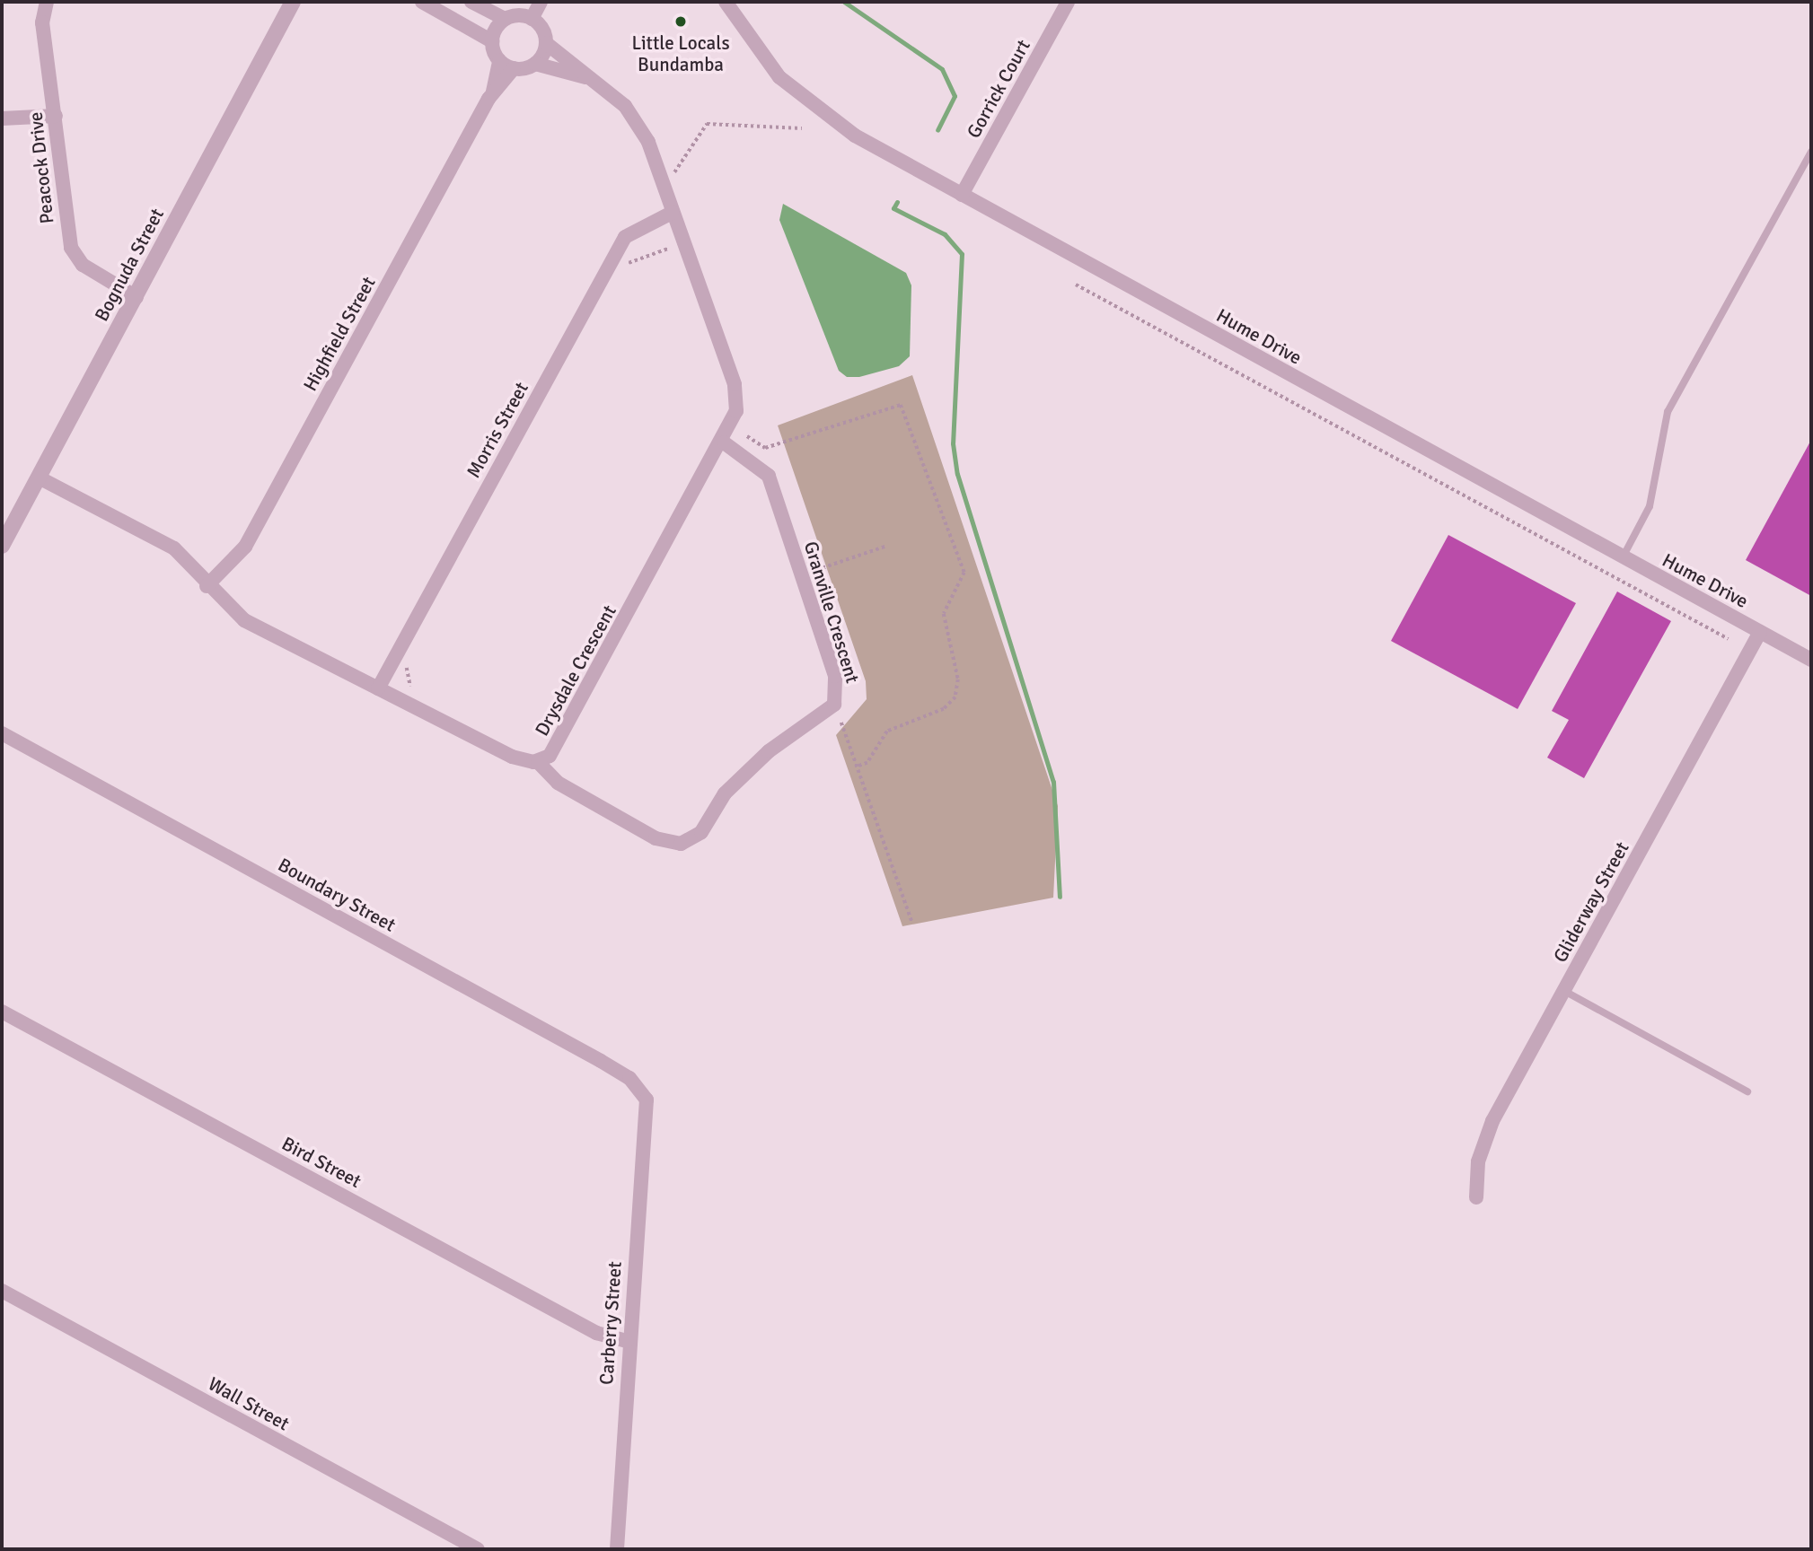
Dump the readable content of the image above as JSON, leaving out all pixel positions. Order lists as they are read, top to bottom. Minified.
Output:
{"streets":{"street":["Gorrick Court","Peacock Drive","Bognuda Street","Highfield Street","Hume Drive","Morris Street","Granville Crescent","Drysdale Crescent","Boundary Street","Gliderway Street","Bird Street","Carberry Street","Wall Street"]},"crossings":[["Gorrick Court","Hume Drive"],["Peacock Drive","Bognuda Street"],["Bognuda Street","Drysdale Crescent"],["Highfield Street","Drysdale Crescent"],["Hume Drive","Gliderway Street"],["Morris Street","Drysdale Crescent"],["Granville Crescent","Drysdale Crescent"],["Boundary Street","Carberry Street"],["Bird Street","Carberry Street"]],"places":["Little Locals Bundamba"]}
